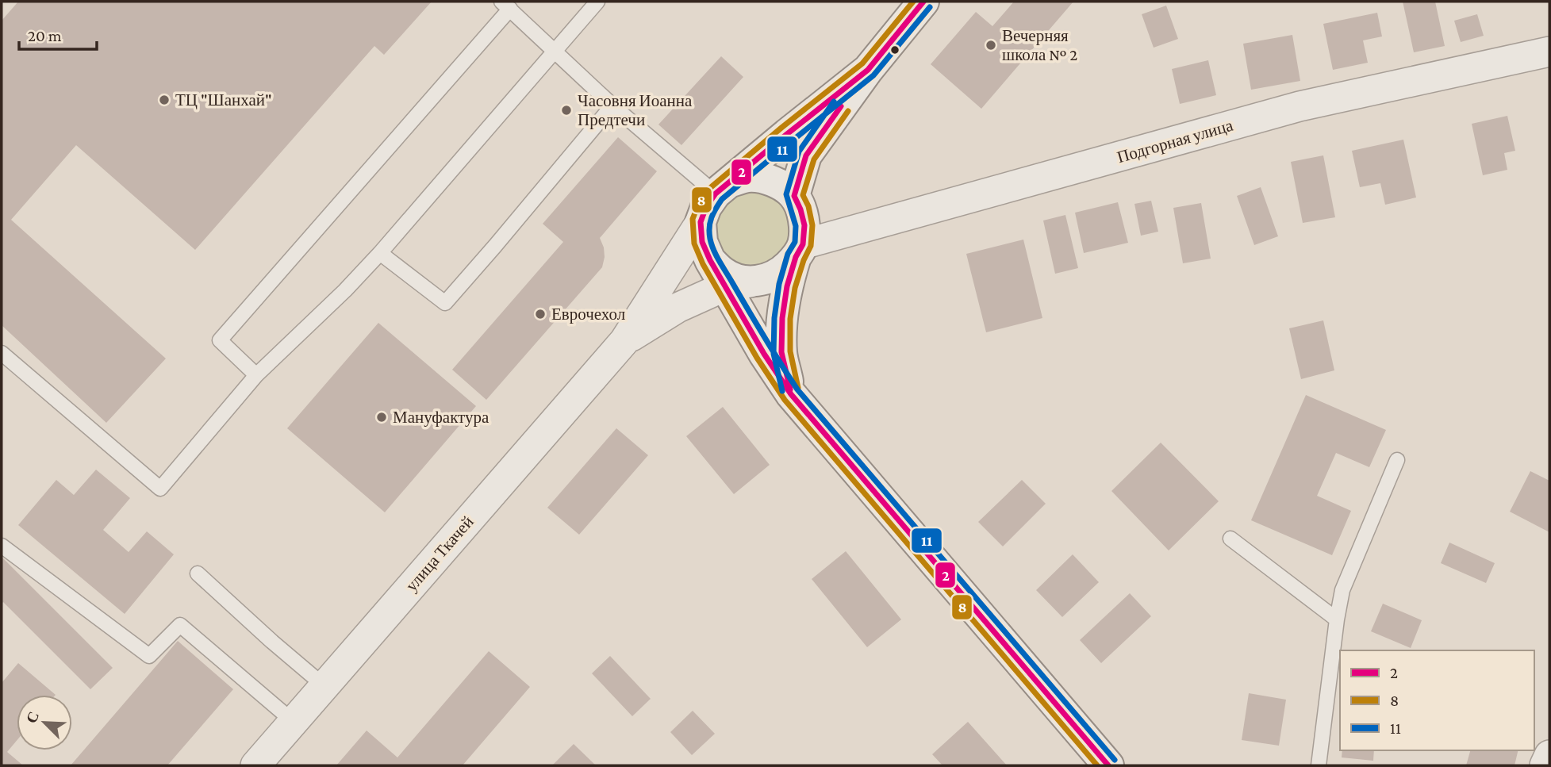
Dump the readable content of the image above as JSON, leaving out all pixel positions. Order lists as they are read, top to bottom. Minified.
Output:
{"streets":{"street":["Подгорная улица","улица Ткачей"]},"crossings":[["Подгорная улица","улица Ткачей"]],"places":["Вечерняя школа № 2","ТЦ \"Шанхай\"","Часовня Иоанна Предтечи","Еврочехол","Мануфактура"],"lines":["transit line 2","transit line 8","transit line 11"],"legend":["2","8","11"],"scale_bar":"20 m","north":"top left"}
